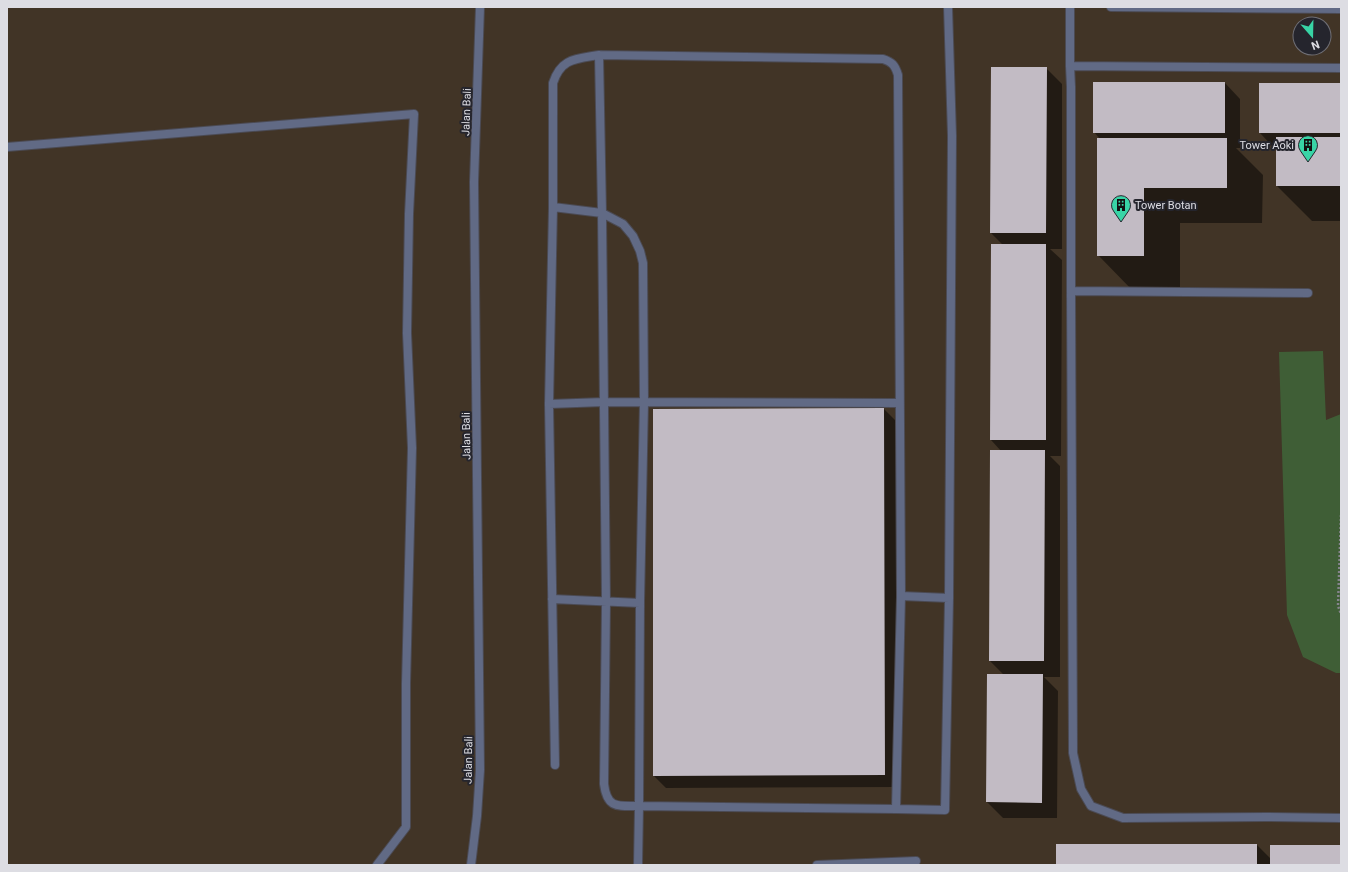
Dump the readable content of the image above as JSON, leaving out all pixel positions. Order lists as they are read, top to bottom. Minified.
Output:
{"streets":{"street":["Jalan Bali"]},"places":{"building":["Tower Aoki","Tower Botan"]},"north":"bottom"}
